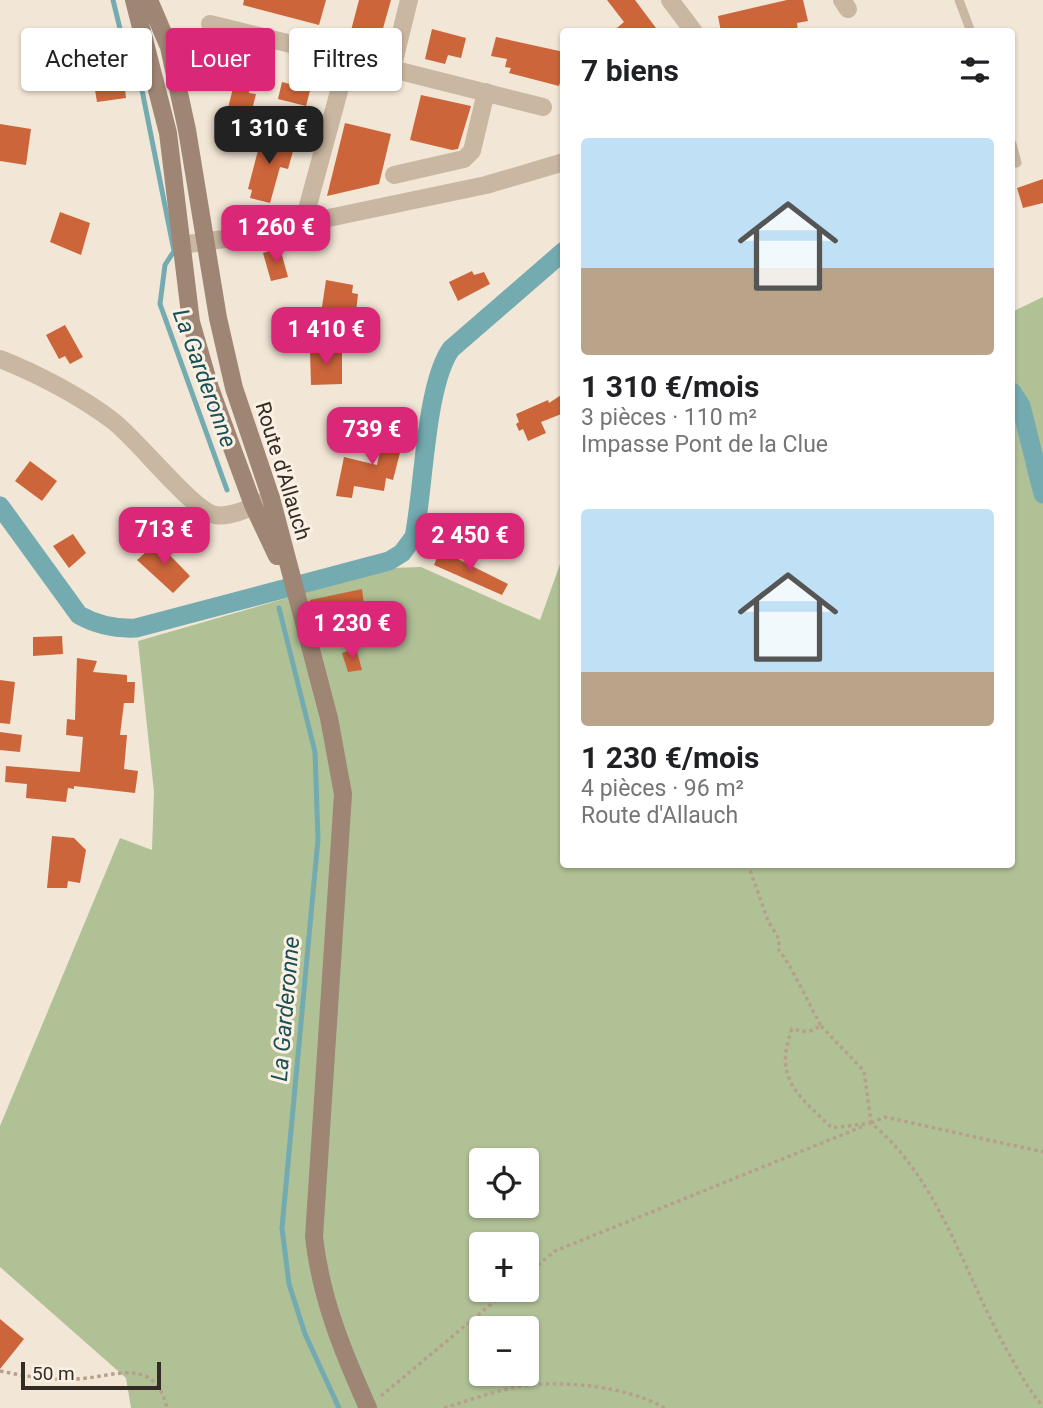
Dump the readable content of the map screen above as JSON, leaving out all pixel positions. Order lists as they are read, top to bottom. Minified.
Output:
{"streets":{"main road":["Route d'Allauch"]},"water":["La Garderonne"],"scale_bar":"50 m","page":{"chip":["Acheter","Louer","Filtres"],"heading":"7 biens","price":["1 310 €","1 260 €","1 410 €","739 €","713 €","2 450 €","1 230 €"],"list":[{"name":"1 310 €/mois","note":"3 pièces · 110 m² · Impasse Pont de la Clue"},{"name":"1 230 €/mois","note":"4 pièces · 96 m² · Route d'Allauch"}],"map_buttons":["+","−"],"scale":"50 m"}}
